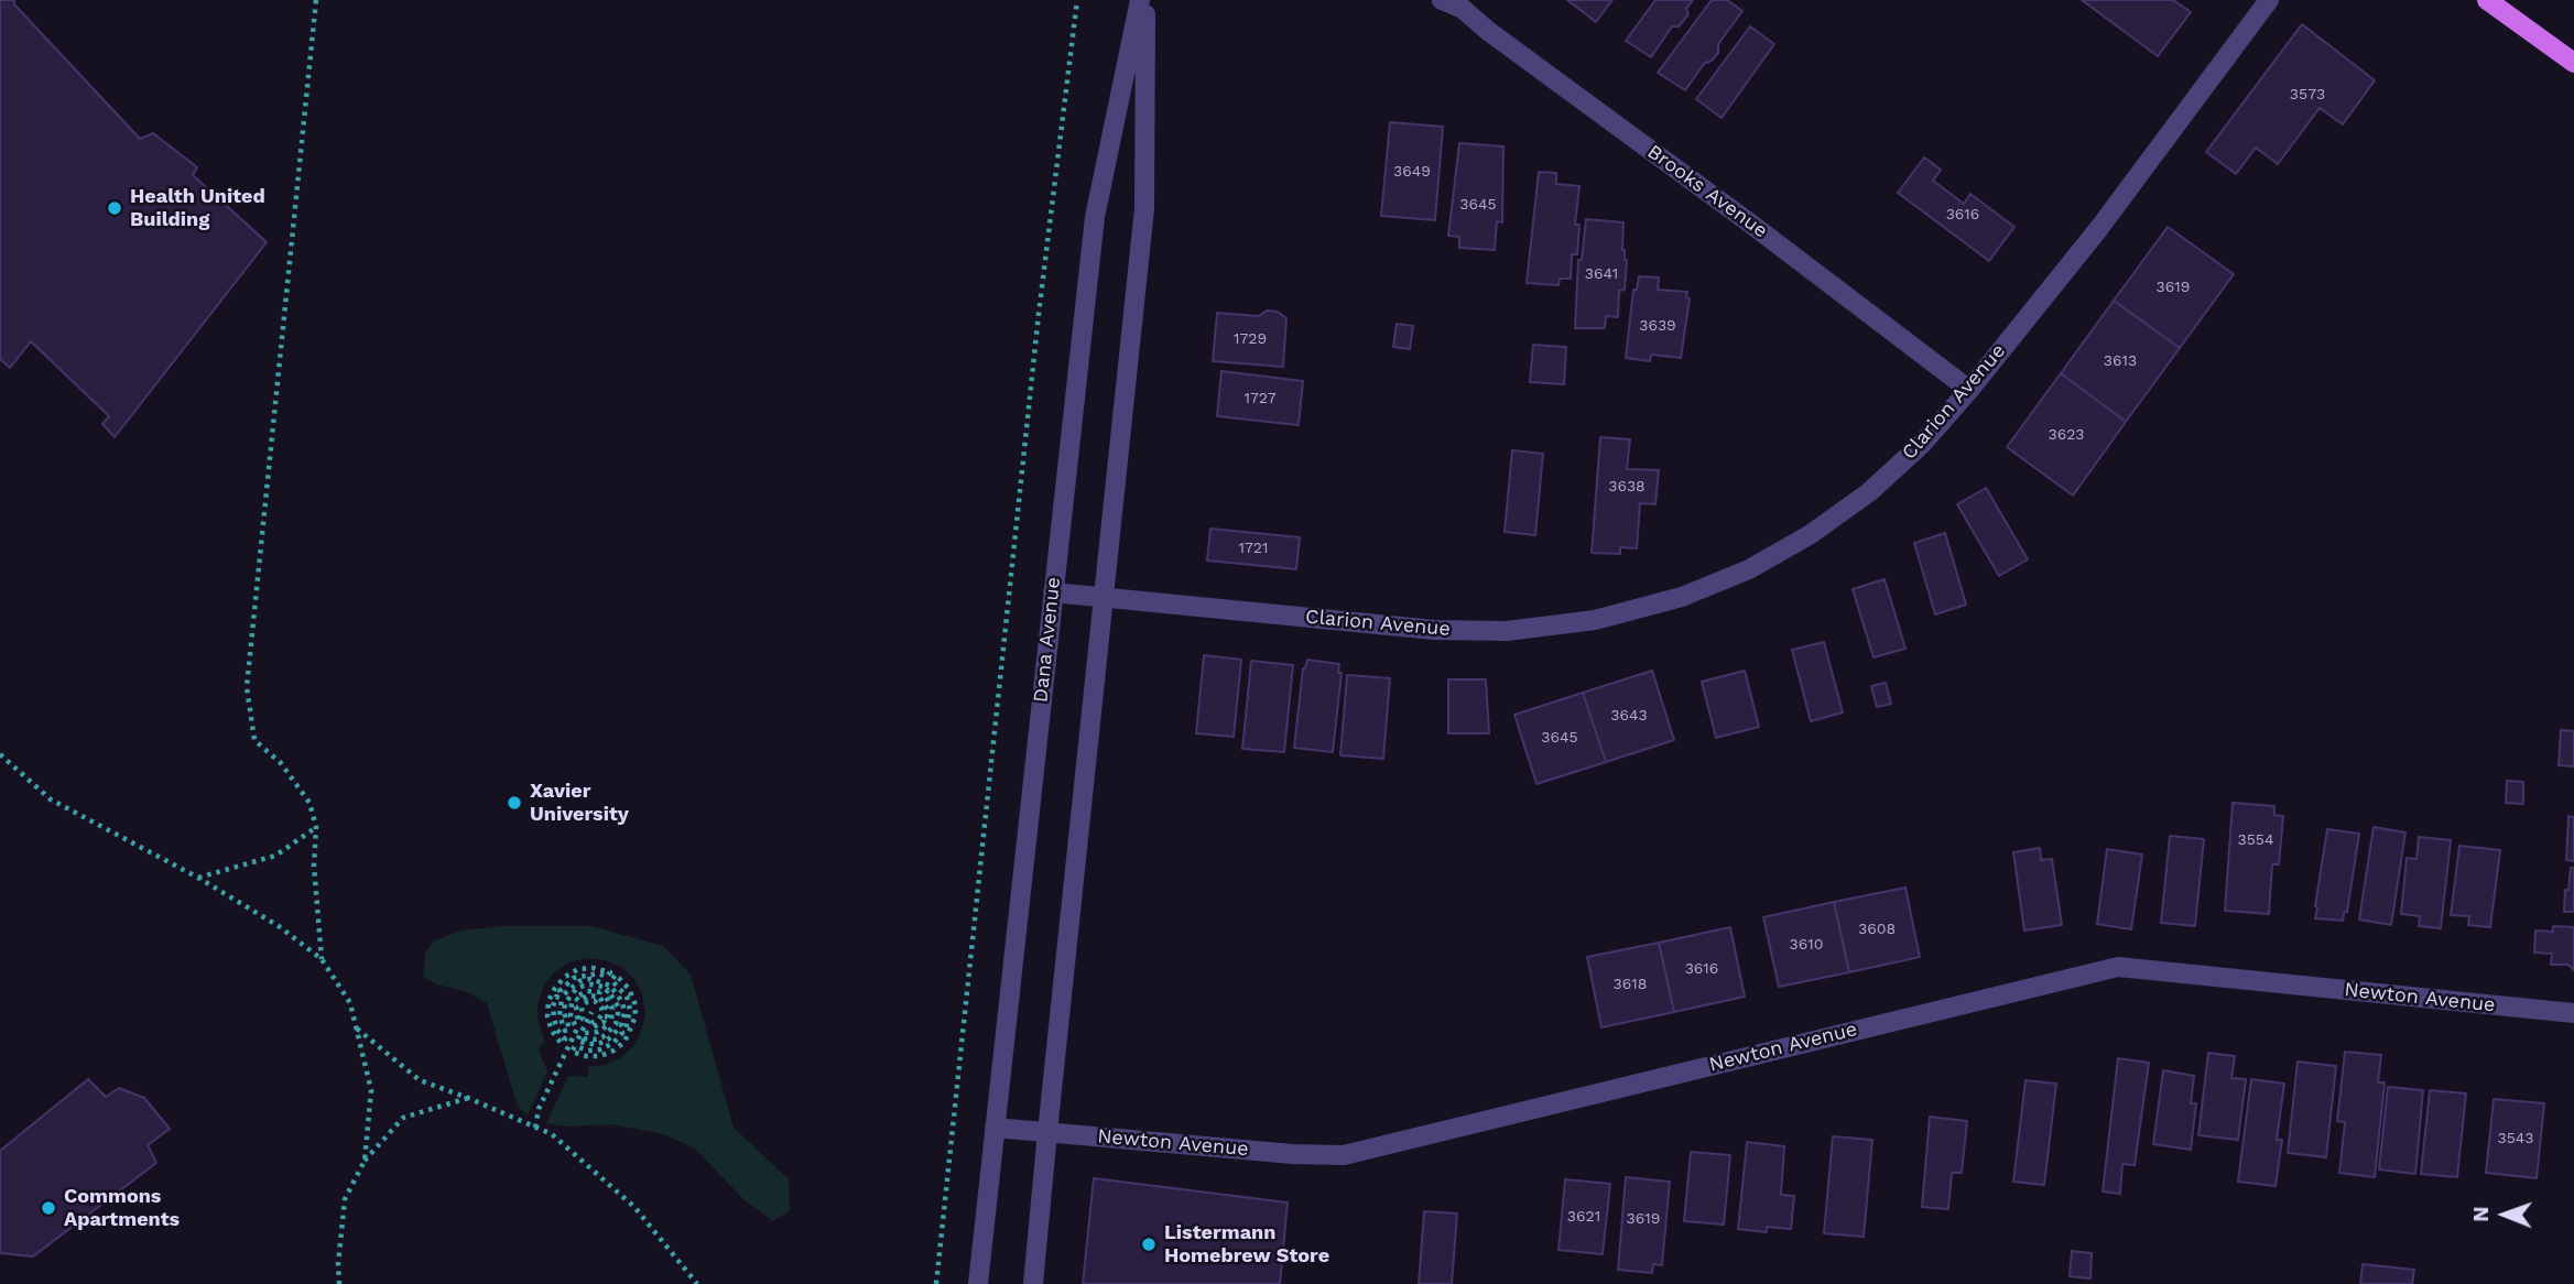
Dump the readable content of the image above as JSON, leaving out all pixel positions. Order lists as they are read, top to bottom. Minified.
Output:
{"streets":{"street":["Brooks Avenue","Clarion Avenue","Dana Avenue","Newton Avenue"]},"crossings":[["Brooks Avenue","Clarion Avenue"],["Clarion Avenue","Dana Avenue"],["Dana Avenue","Newton Avenue"]],"places":["Health United Building","Xavier University","Commons Apartments","Listermann Homebrew Store"],"house_numbers":["3573","3649","3645","3616","3641","3619","3639","1729","3613","1727","3623","3638","1721","3643","3645","3554","3608","3610","3616","3618","3543","3621","3619"],"north":"left"}
